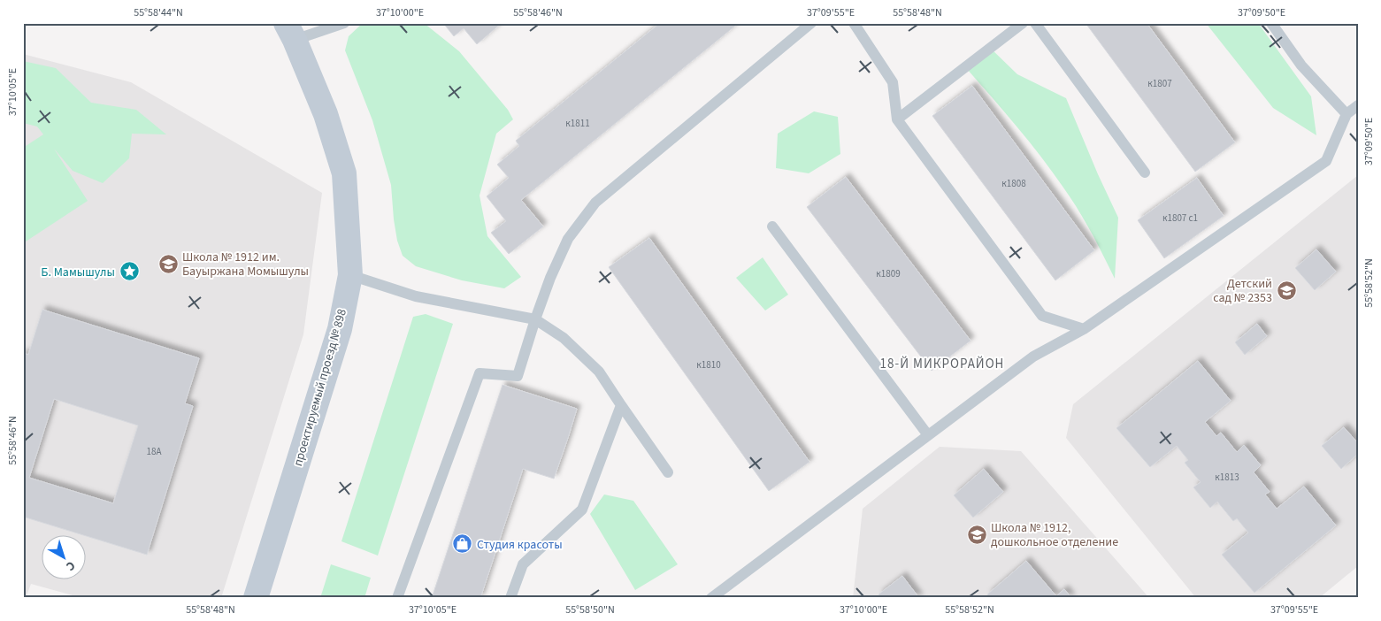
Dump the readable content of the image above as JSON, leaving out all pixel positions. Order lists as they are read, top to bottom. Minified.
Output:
{"streets":{"main road":["проектируемый проезд № 898"]},"districts":["18-Й МИКРОРАЙОН"],"places":{"school or university":["Школа № 1912 им. Бауыржана Момышулы","Детский сад № 2353","Школа № 1912, дошкольное отделение"],"place":["Б. Мамышулы"],"shop":["Студия красоты"]},"house_numbers":["к1807","к1811","к1808","к1807 с1","к1809","к1810","18А","к1813"],"north":"bottom right","coordinates":["55°58'44\"N","37°10'00\"E","55°58'46\"N","37°09'55\"E","55°58'48\"N","37°09'50\"E","37°10'05\"E","55°58'52\"N","55°58'50\"N"]}
